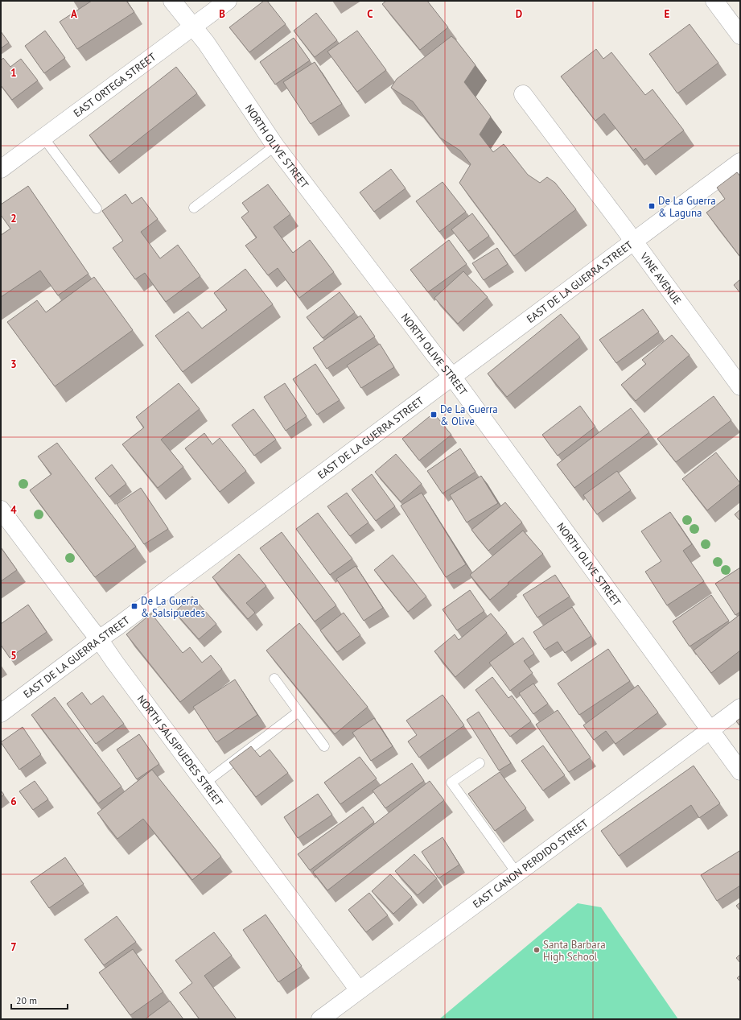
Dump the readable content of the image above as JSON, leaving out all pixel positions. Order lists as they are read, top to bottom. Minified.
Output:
{"streets":{"street":["EAST ORTEGA STREET","NORTH OLIVE STREET","VINE AVENUE","EAST DE LA GUERRA STREET","NORTH SALSIPUEDES STREET","EAST CANON PERDIDO STREET"]},"crossings":[["EAST ORTEGA STREET","NORTH OLIVE STREET"],["NORTH OLIVE STREET","EAST DE LA GUERRA STREET"],["NORTH OLIVE STREET","EAST CANON PERDIDO STREET"],["VINE AVENUE","EAST DE LA GUERRA STREET"],["EAST DE LA GUERRA STREET","NORTH SALSIPUEDES STREET"],["NORTH SALSIPUEDES STREET","EAST CANON PERDIDO STREET"]],"places":{"transit":["De La Guerra & Laguna","De La Guerra & Olive","De La Guerra & Salsipuedes"],"other":["Santa Barbara High School"]},"scale_bar":"20 m","grid":{"columns":["A","B","C","D","E"],"rows":["1","2","3","4","5","6","7"]}}
